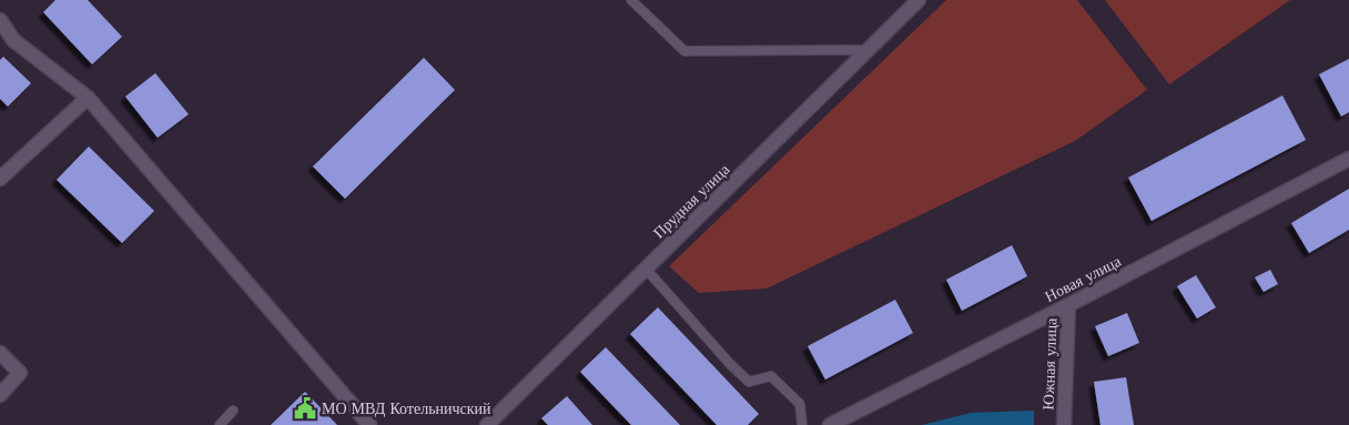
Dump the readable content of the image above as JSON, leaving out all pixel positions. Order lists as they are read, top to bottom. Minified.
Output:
{"streets":{"street":["Прудная улица","Новая улица","Южная улица"]},"crossings":[["Новая улица","Южная улица"]],"places":{"public building":["МО МВД Котельничский"]}}
